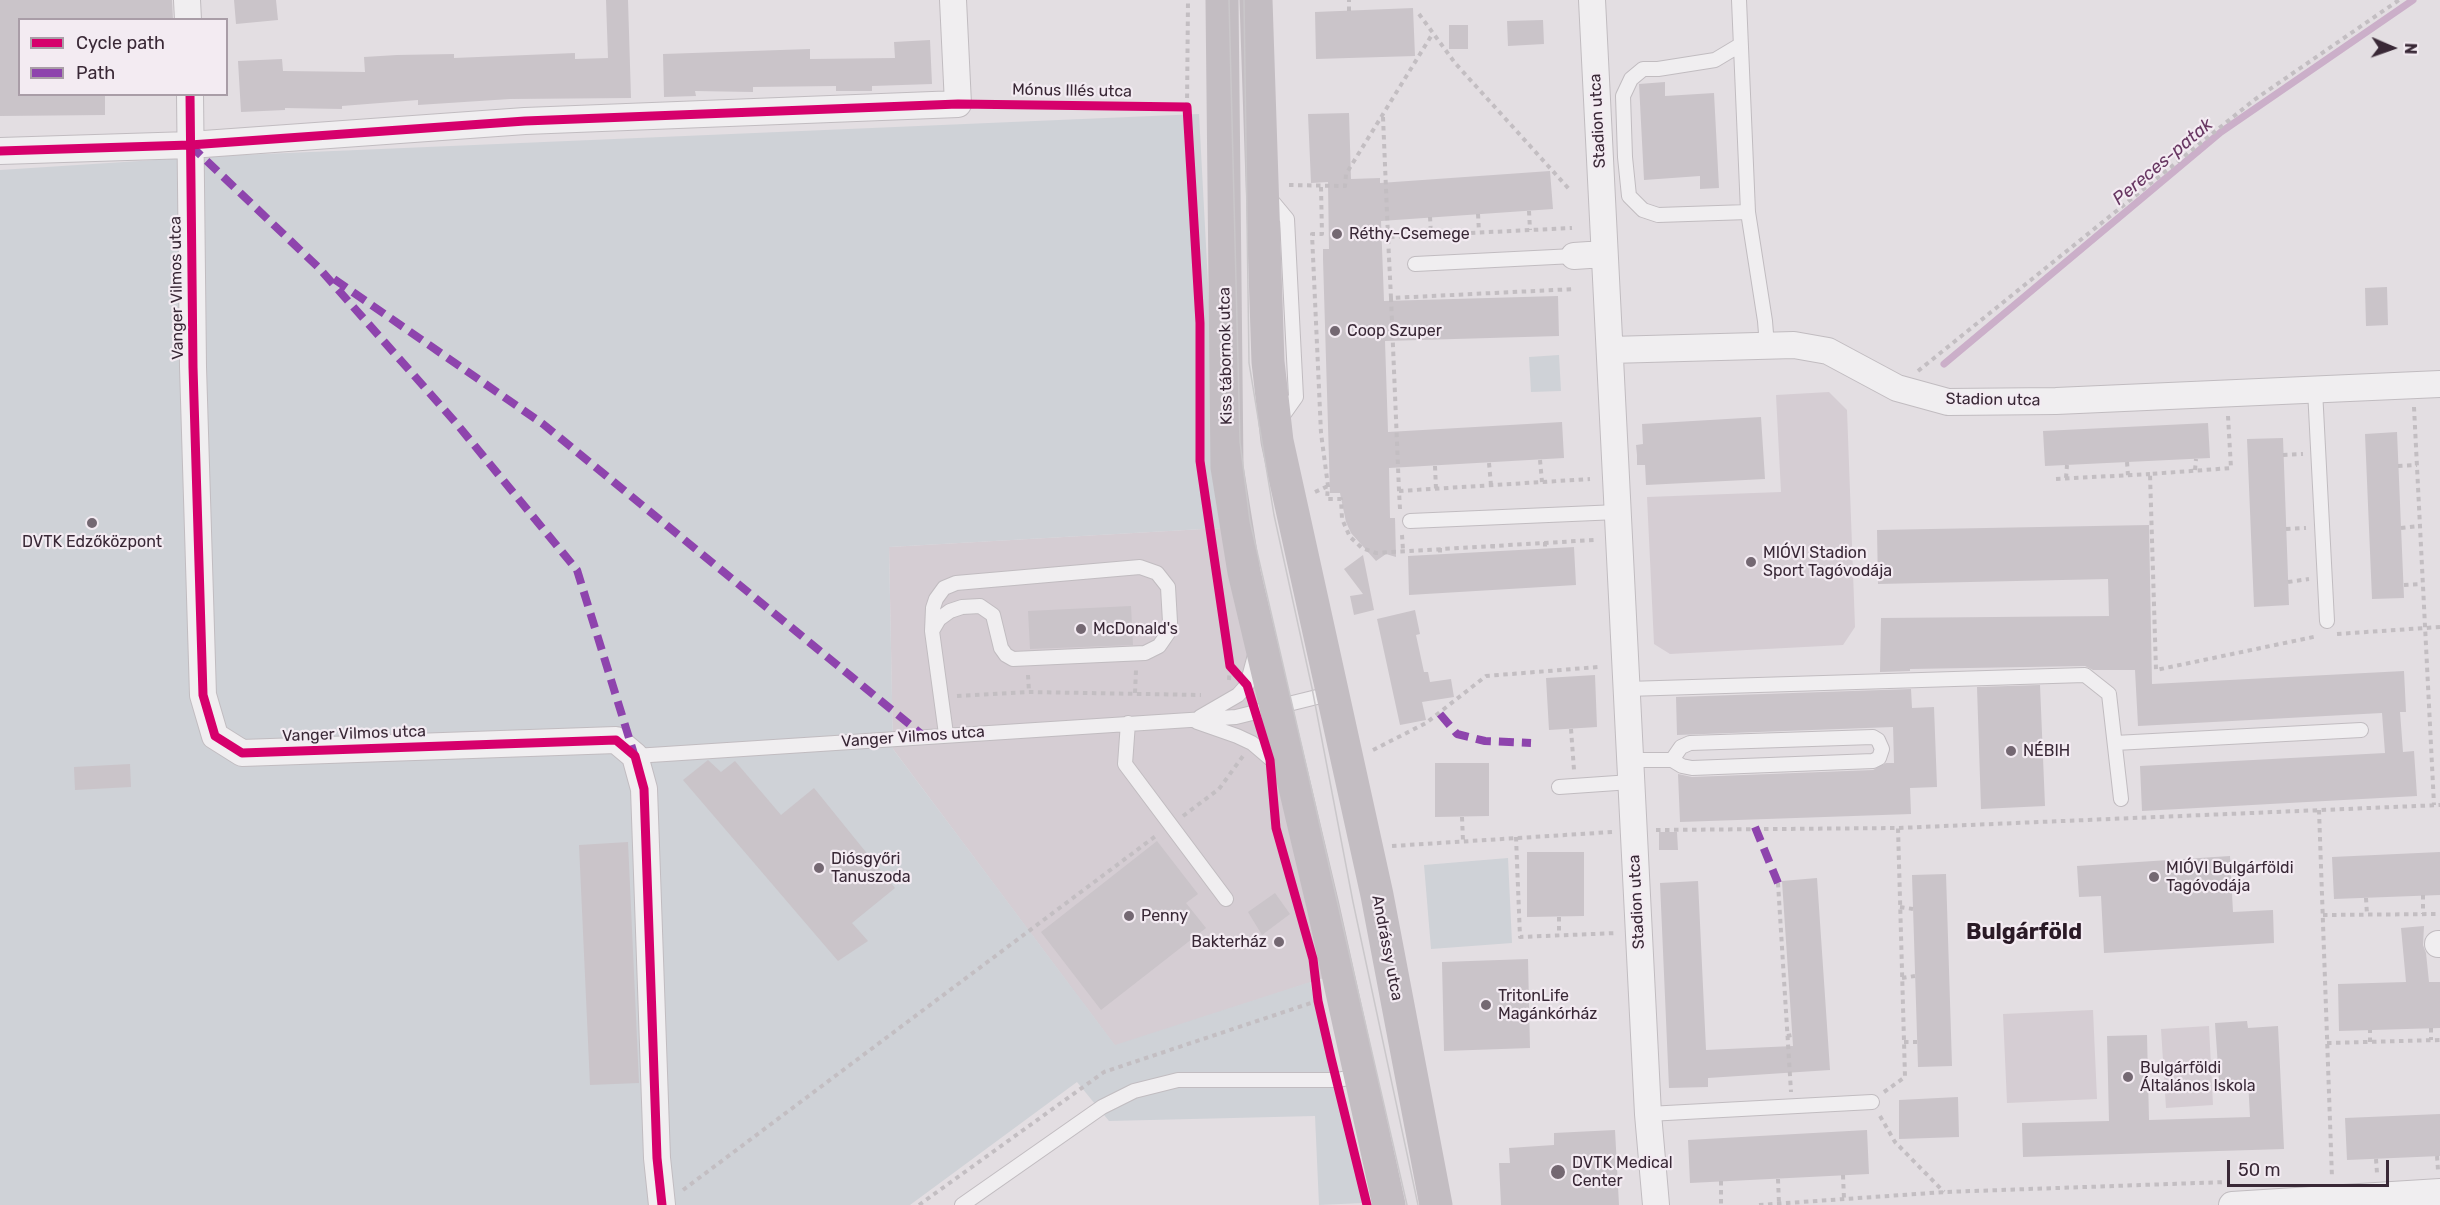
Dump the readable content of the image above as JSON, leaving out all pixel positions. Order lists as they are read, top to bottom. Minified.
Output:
{"streets":{"main road":["Kiss tábornok utca","Andrássy utca"],"street":["Stadion utca","Vanger Vilmos utca"],"cycle path":["Mónus Illés utca"]},"crossings":[["Vanger Vilmos utca","Kiss tábornok utca"],["Vanger Vilmos utca","Andrássy utca"]],"districts":["Bulgárföld"],"water":["Pereces-patak"],"places":["Réthy-Csemege","Coop Szuper","DVTK Edzőközpont","MIÓVI Stadion Sport Tagóvodája","McDonald's","NÉBIH","Diósgyőri Tanuszoda","MIÓVI Bulgárföldi Tagóvodája","Penny","Bakterház","TritonLife Magánkórház","Bulgárföldi Általános Iskola","DVTK Medical Center"],"legend":["Cycle path","Path"],"scale_bar":"50 m","north":"right"}
